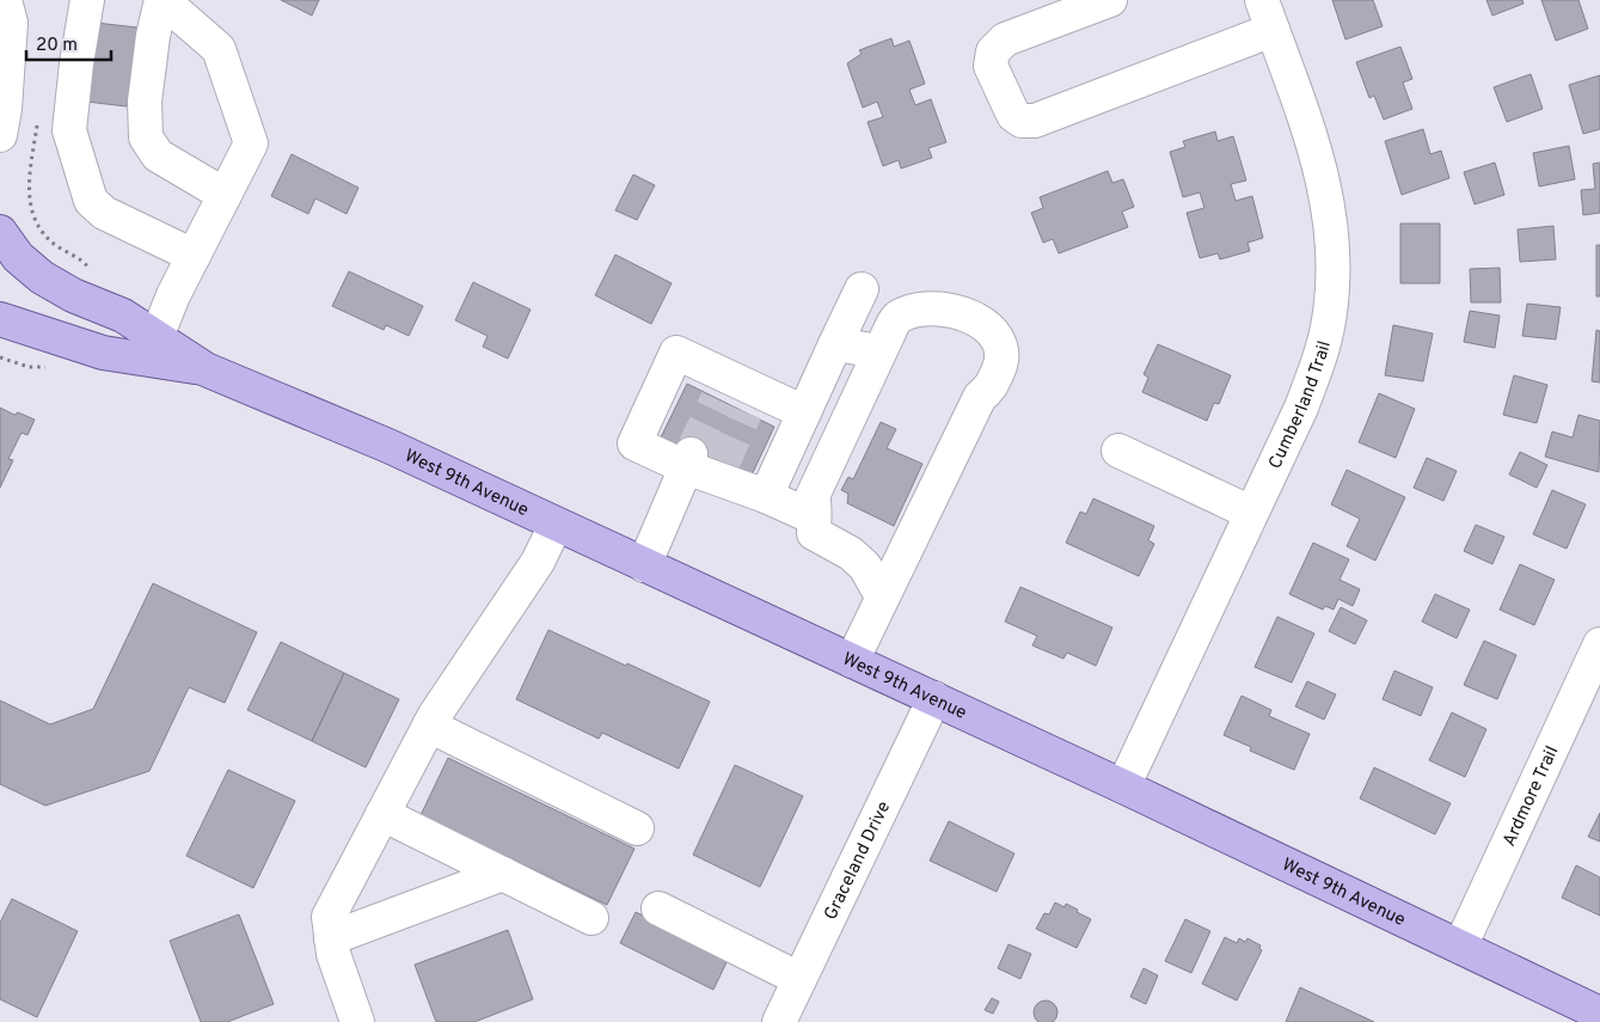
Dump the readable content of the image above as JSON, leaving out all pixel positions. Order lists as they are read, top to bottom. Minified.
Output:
{"streets":{"main road":["West 9th Avenue"],"street":["Cumberland Trail","Ardmore Trail","Graceland Drive"]},"crossings":[["Cumberland Trail","West 9th Avenue"],["West 9th Avenue","Ardmore Trail"],["West 9th Avenue","Graceland Drive"]],"scale_bar":"20 m"}
